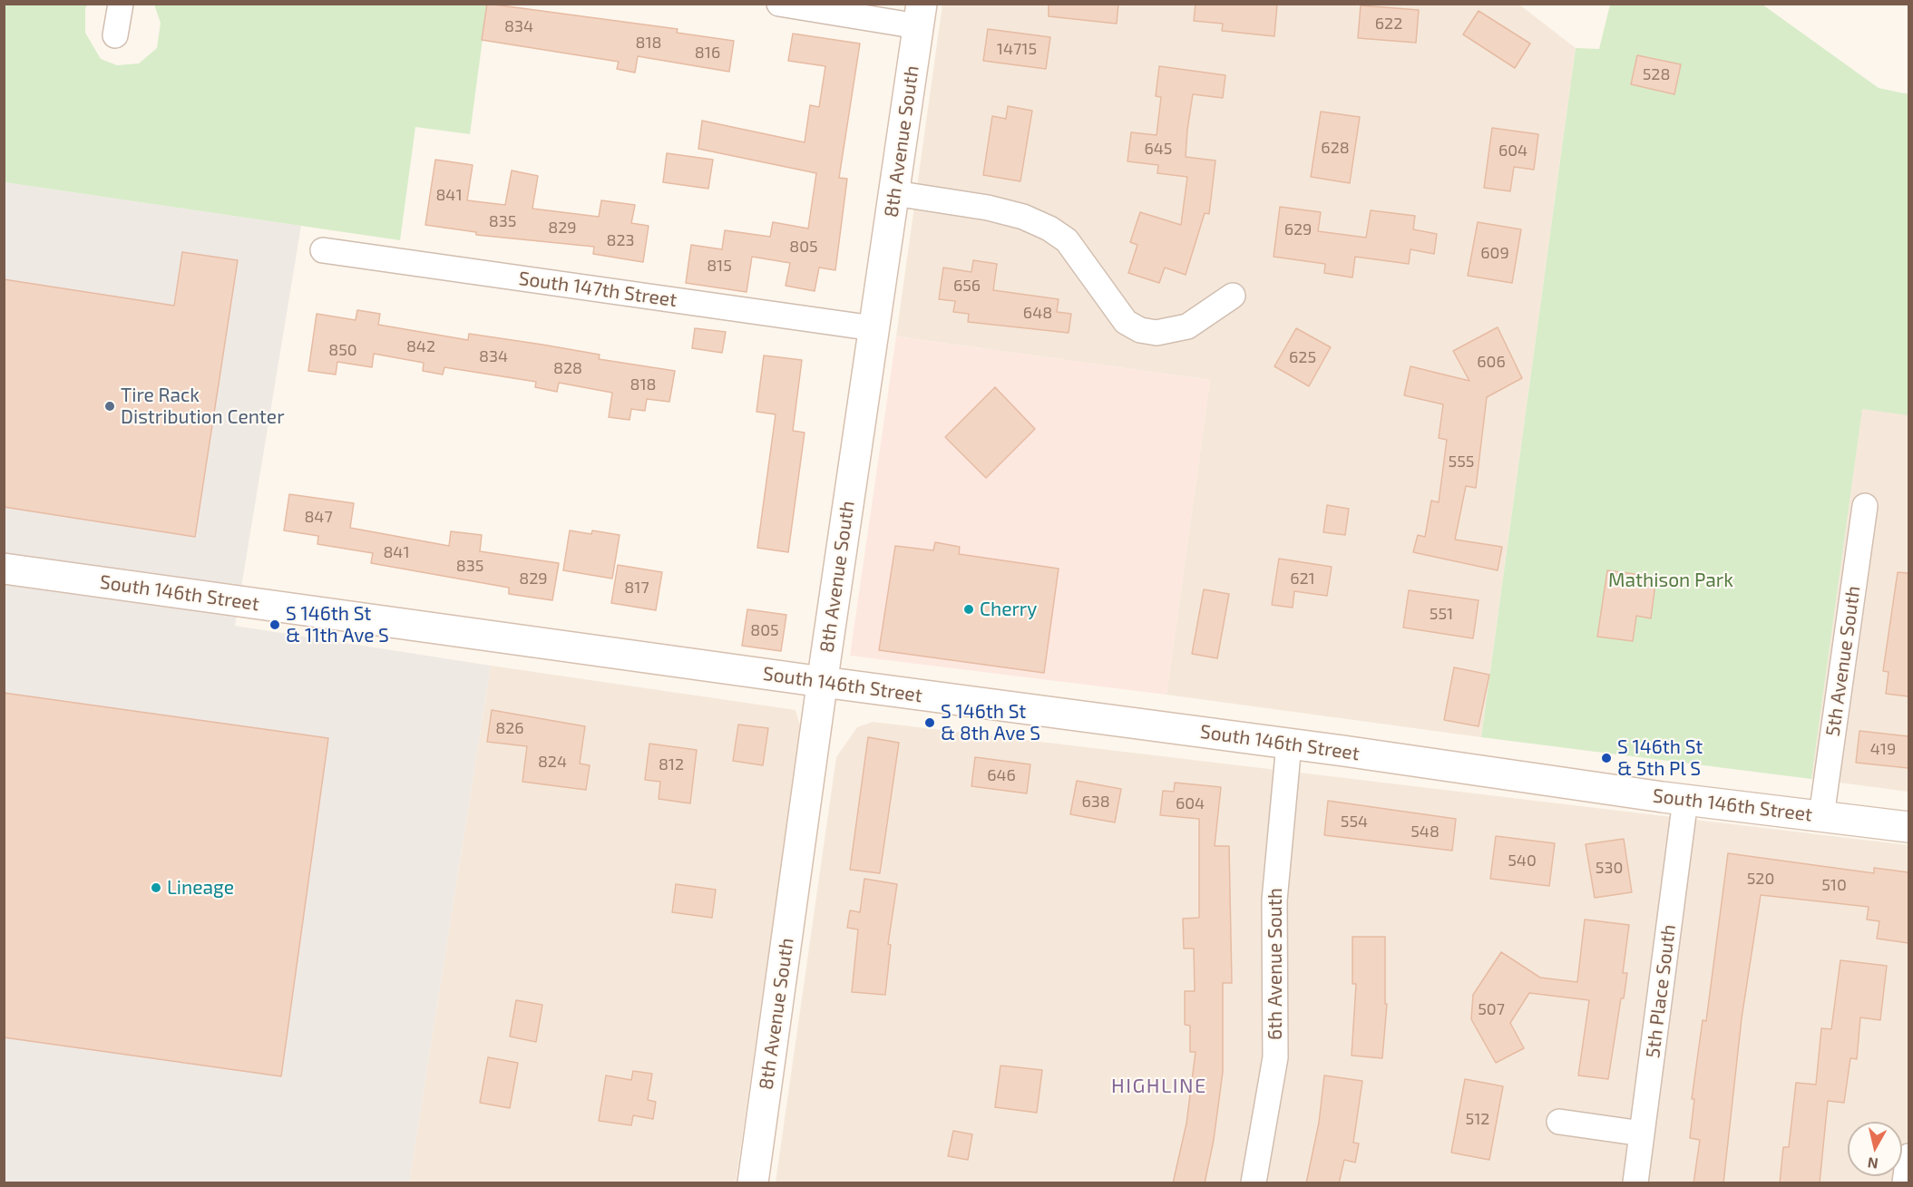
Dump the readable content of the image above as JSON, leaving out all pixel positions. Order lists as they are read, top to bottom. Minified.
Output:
{"streets":{"street":["8th Avenue South","South 147th Street","South 146th Street","5th Avenue South","6th Avenue South","5th Place South"]},"crossings":[["8th Avenue South","South 147th Street"],["8th Avenue South","South 146th Street"],["South 146th Street","5th Avenue South"],["South 146th Street","6th Avenue South"],["South 146th Street","5th Place South"]],"districts":["HIGHLINE"],"parks":["Mathison Park"],"places":["Tire Rack Distribution Center","Cherry","S 146th St & 11th Ave S","S 146th St & 8th Ave S","S 146th St & 5th Pl S","Lineage"],"house_numbers":["622","834","818","14715","816","528","628","645","604","841","835","829","629","823","805","609","815","656","648","842","850","834","625","606","828","818","555","847","841","835","829","621","817","551","805","826","419","824","812","646","638","604","554","548","540","530","520","510","507","512"],"north":"bottom"}
